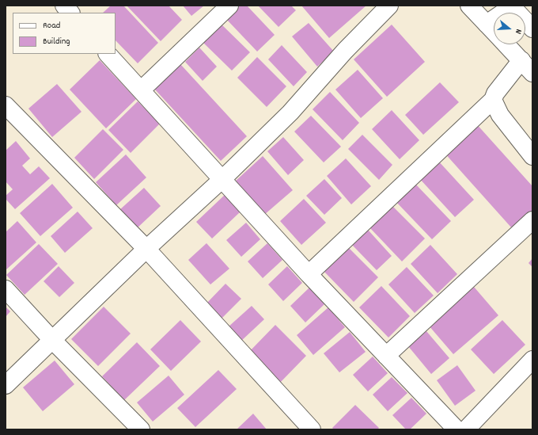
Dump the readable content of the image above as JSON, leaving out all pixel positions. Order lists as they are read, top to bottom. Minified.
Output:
{"legend":["Road","Building"],"north":"right"}
